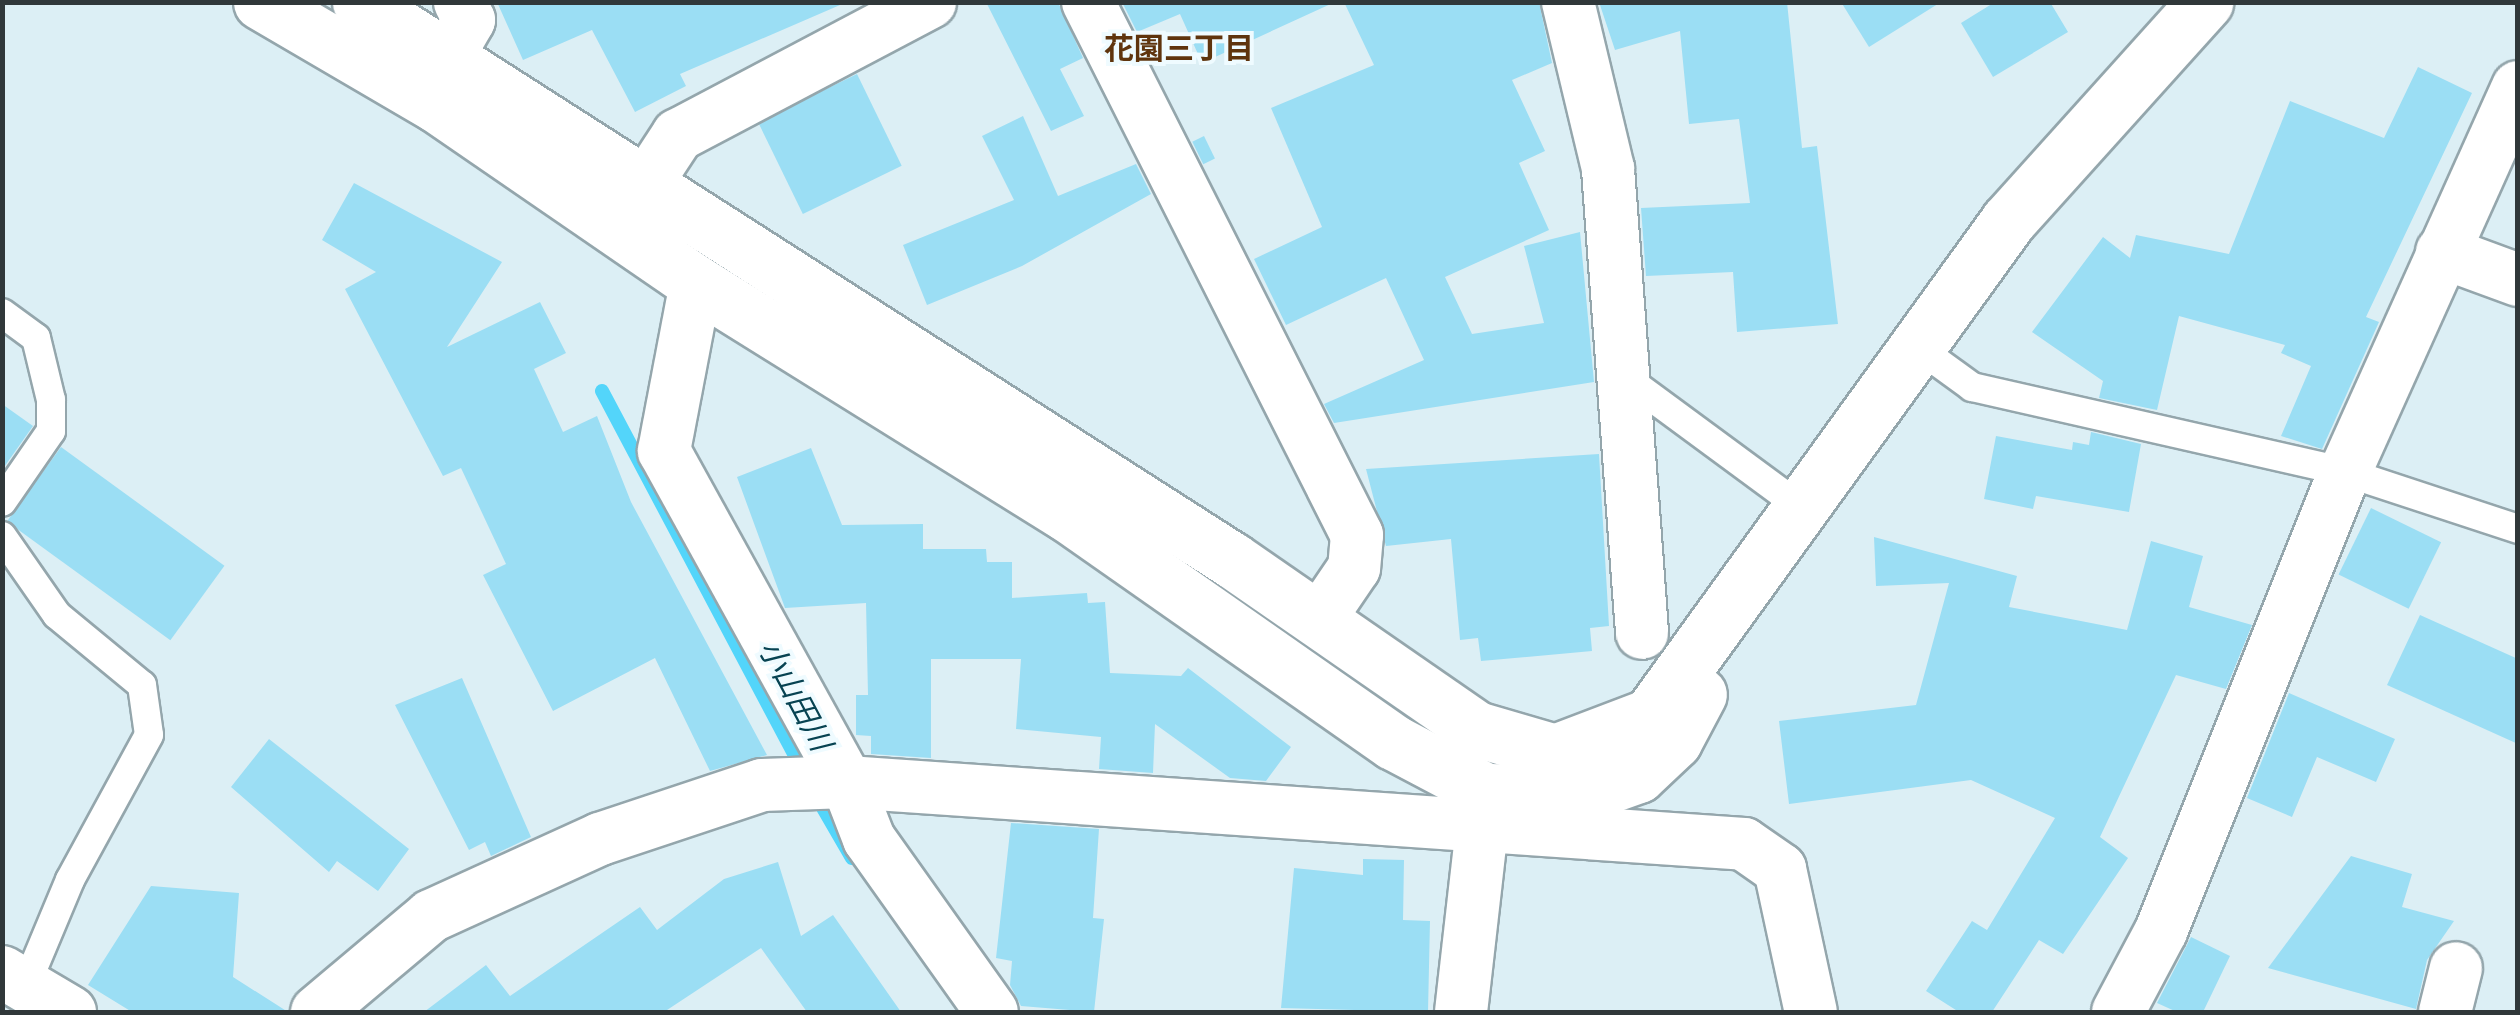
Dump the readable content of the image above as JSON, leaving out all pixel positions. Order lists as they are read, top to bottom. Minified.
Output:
{"districts":["花園三丁目"],"water":["小山田川"]}
